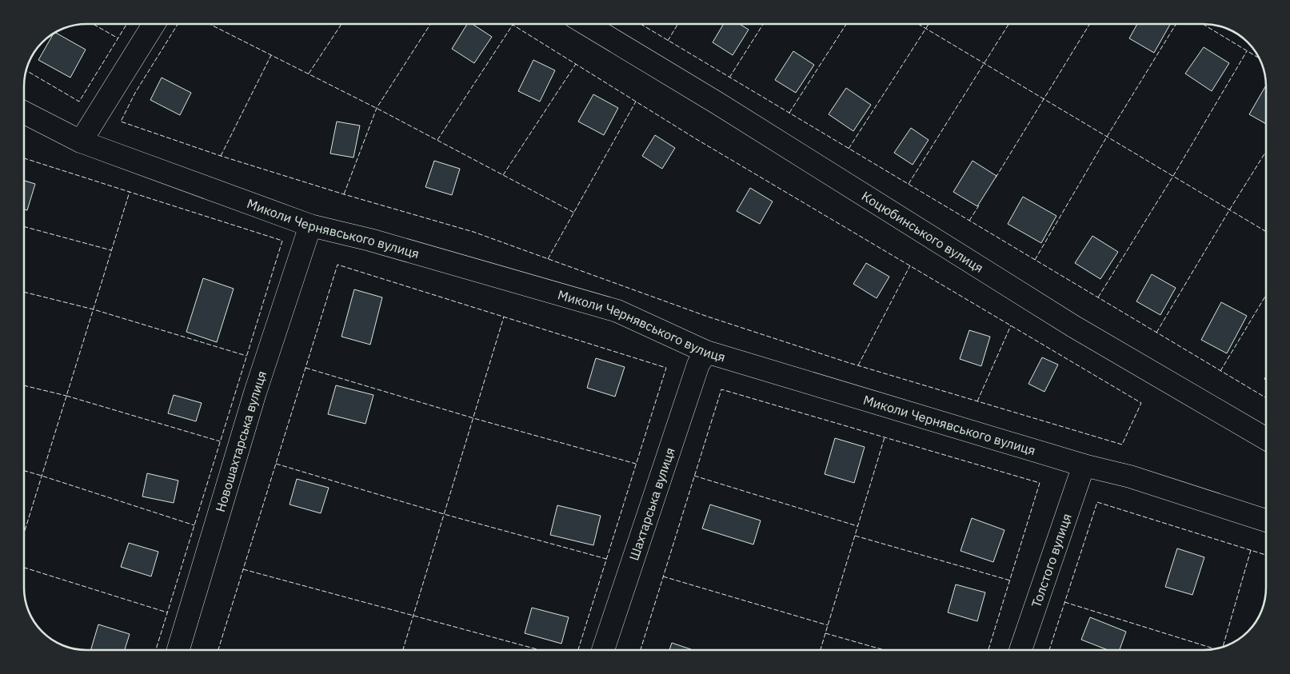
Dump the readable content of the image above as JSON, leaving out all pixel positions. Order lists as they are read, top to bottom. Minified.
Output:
{"streets":{"street":["Миколи Чернявського вулиця","Коцюбинського вулиця","Новошахтарська вулиця","Шахтарська вулиця","Толстого вулиця"]},"crossings":[["Миколи Чернявського вулиця","Новошахтарська вулиця"],["Миколи Чернявського вулиця","Шахтарська вулиця"],["Миколи Чернявського вулиця","Толстого вулиця"]]}
